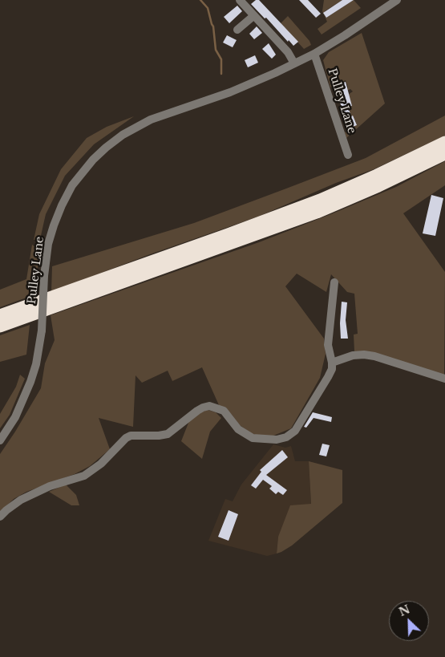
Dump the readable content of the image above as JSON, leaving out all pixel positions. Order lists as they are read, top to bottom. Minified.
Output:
{"streets":{"street":["Pulley Lane"]},"north":"top left"}
